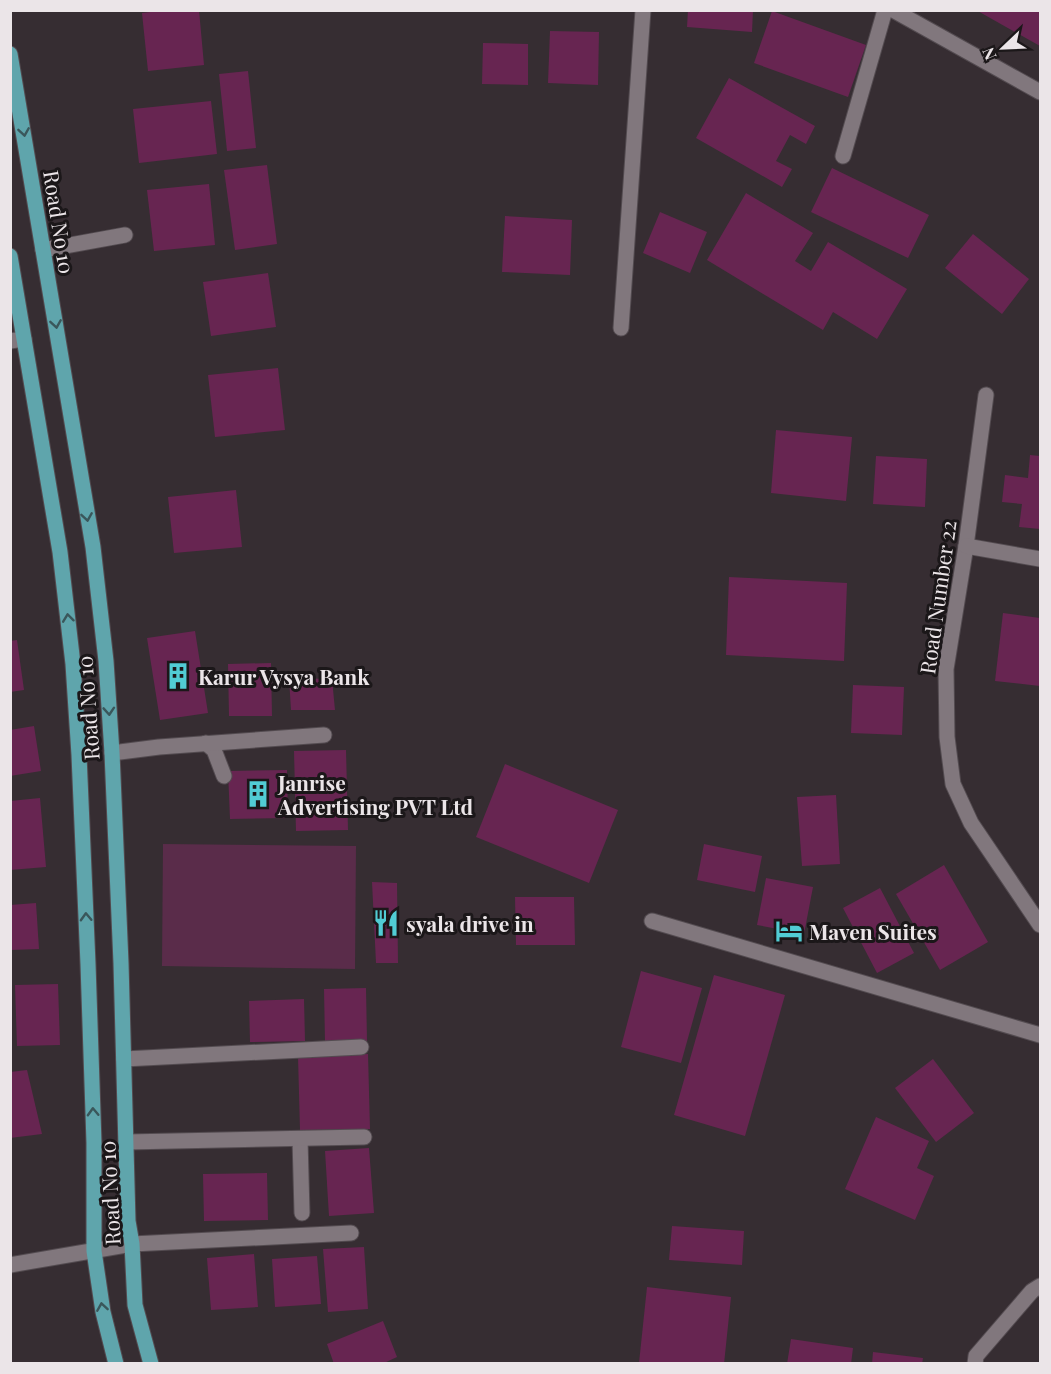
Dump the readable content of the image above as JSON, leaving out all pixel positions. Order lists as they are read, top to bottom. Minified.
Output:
{"streets":{"main road":["Road No 10"],"street":["Road Number 22"]},"places":{"building":["Karur Vysya Bank","Janrise Advertising PVT Ltd"],"restaurant":["syala drive in"],"hotel":["Maven Suites"]},"north":"bottom left"}
